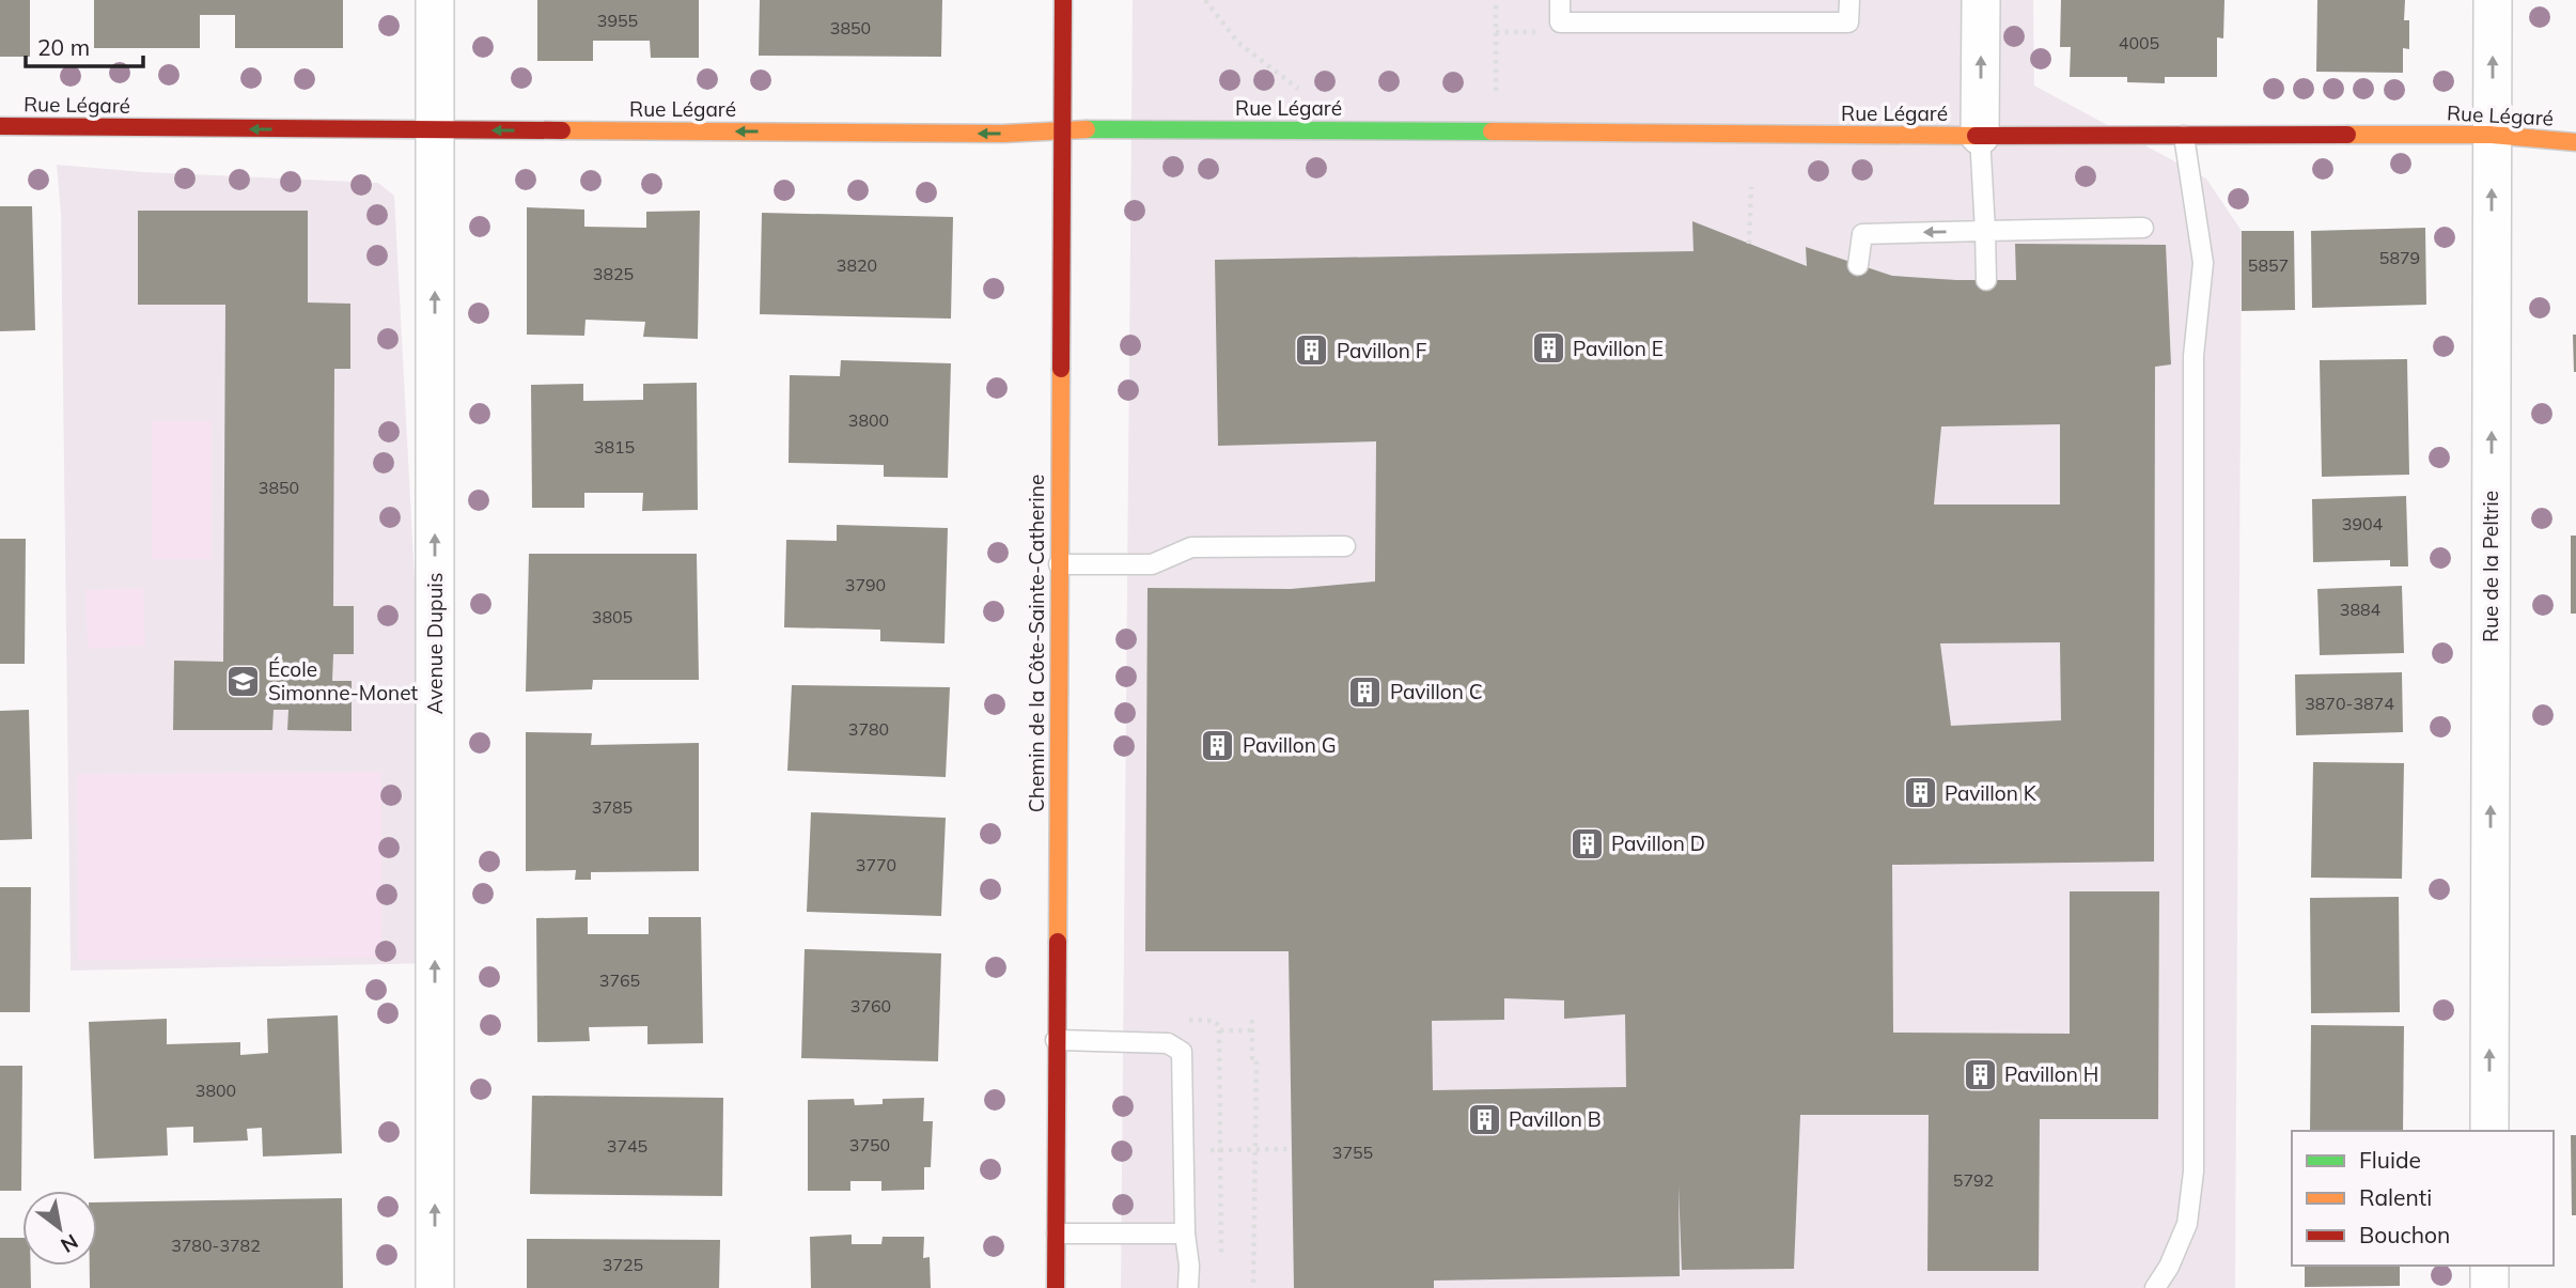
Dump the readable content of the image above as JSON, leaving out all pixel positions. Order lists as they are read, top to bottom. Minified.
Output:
{"streets":{"street":["Rue Légaré","Rue de la Peltrie","Avenue Dupuis","Chemin de la Côte-Sainte-Catherine"]},"crossings":[["Rue Légaré","Rue de la Peltrie"],["Rue Légaré","Avenue Dupuis"],["Rue Légaré","Chemin de la Côte-Sainte-Catherine"]],"one_way":["Rue Légaré","Rue de la Peltrie","Avenue Dupuis"],"places":{"building":["Pavillon E","Pavillon F","Pavillon C","Pavillon G","Pavillon K","Pavillon D","Pavillon H","Pavillon B"],"school or university":["École Simonne-Monet"]},"house_numbers":["3955","3850","4005","5879","3820","5857","3825","3800","3815","3850","3904","3790","3884","3805","3870-3874","3780","3785","3770","3765","3760","3800","3750","3745","3755","5792","3780-3782","3725"],"legend":["Fluide","Ralenti","Bouchon"],"scale_bar":"20 m","north":"bottom right"}
